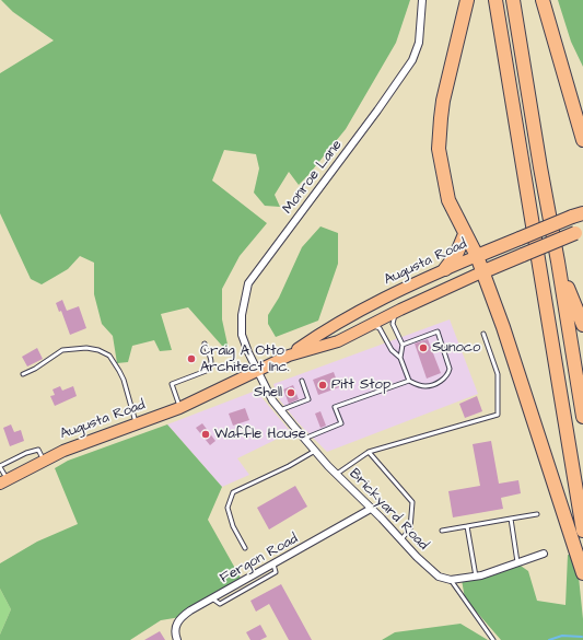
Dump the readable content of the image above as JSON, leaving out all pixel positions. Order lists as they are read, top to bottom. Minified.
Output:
{"streets":{"highway":["Augusta Road"],"street":["Monroe Lane","Brickyard Road","Fergon Road"]},"crossings":[["Monroe Lane","Augusta Road"],["Monroe Lane","Brickyard Road"],["Augusta Road","Brickyard Road"],["Brickyard Road","Fergon Road"]],"places":["Sunoco","Craig A Otto Architect Inc.","Pitt Stop","Shell","Waffle House"]}
